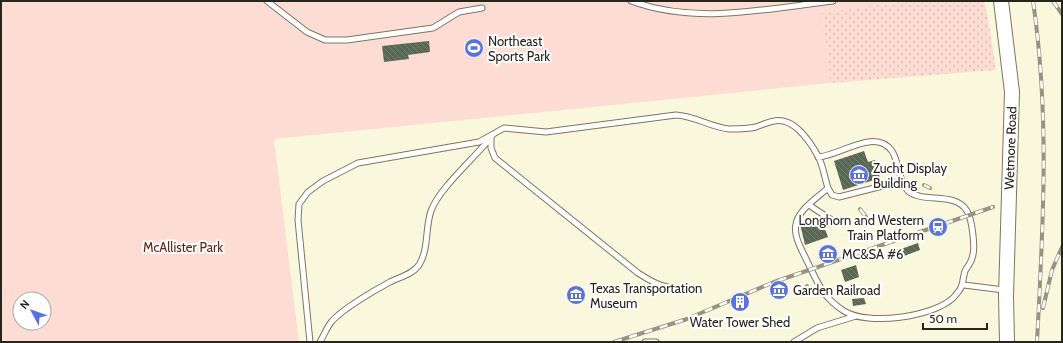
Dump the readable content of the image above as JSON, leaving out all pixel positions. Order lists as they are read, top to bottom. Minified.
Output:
{"streets":{"main road":["Wetmore Road"]},"parks":["McAllister Park"],"places":{"sports":["Northeast Sports Park"],"museum":["Zucht Display Building","MC&SA #6","Garden Railroad","Texas Transportation Museum"],"station":["Longhorn and Western Train Platform"],"building":["Water Tower Shed"]},"scale_bar":"50 m","north":"top left"}
